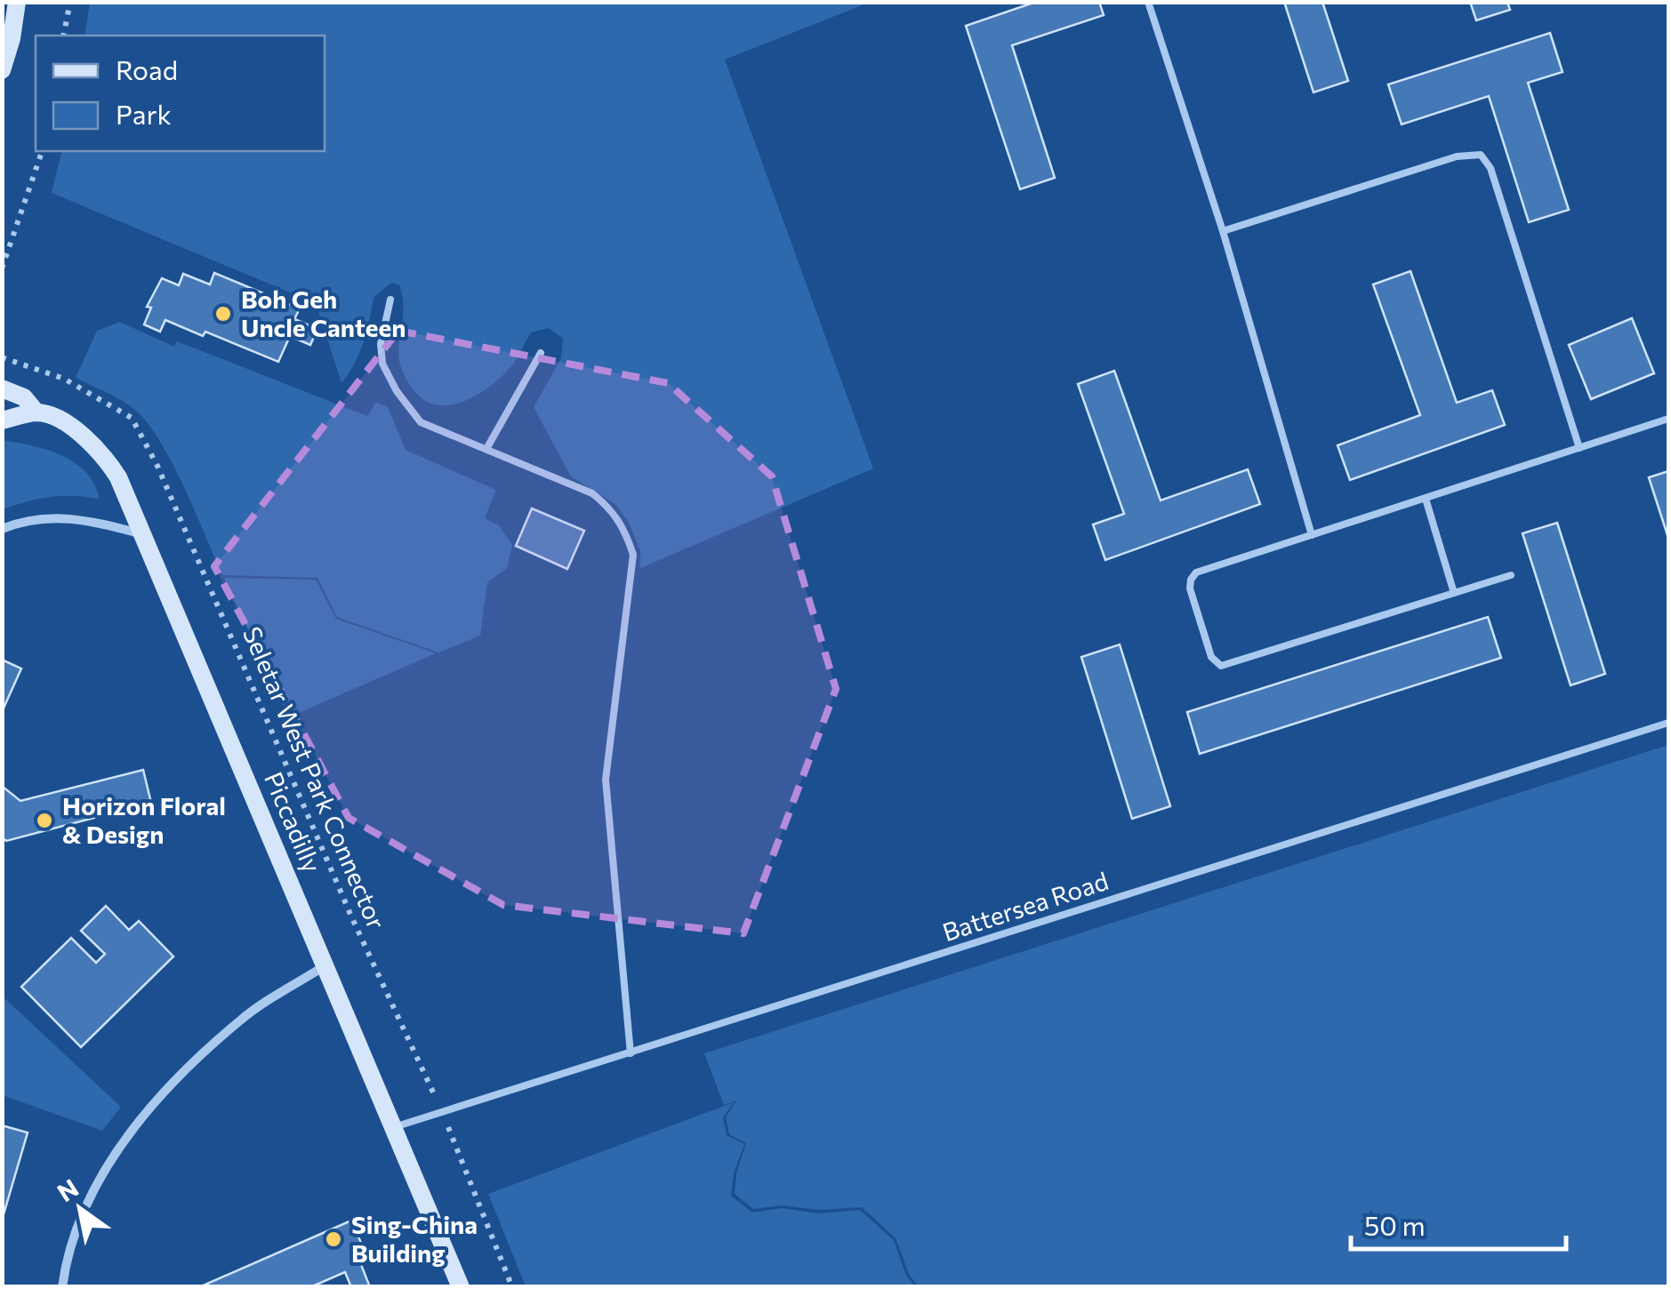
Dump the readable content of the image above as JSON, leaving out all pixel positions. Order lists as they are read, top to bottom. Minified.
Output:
{"streets":{"street":["Piccadilly"],"lane":["Battersea Road"],"path":["Seletar West Park Connector"]},"crossings":[["Seletar West Park Connector","Battersea Road"],["Piccadilly","Battersea Road"]],"places":["Boh Geh Uncle Canteen","Horizon Floral & Design","Sing-China Building"],"legend":["Road","Park"],"scale_bar":"50 m","north":"top left"}
